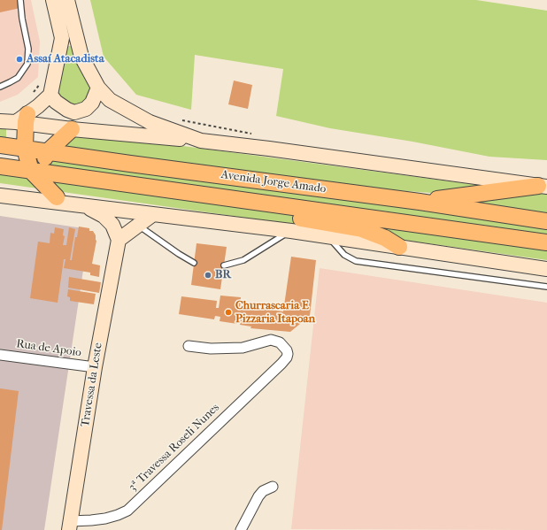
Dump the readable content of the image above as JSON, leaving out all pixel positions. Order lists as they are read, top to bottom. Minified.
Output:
{"streets":{"main road":["Avenida Jorge Amado"],"street":["Rua de Apoio","Travessa da Leste","3ª Travessa Roseli Nunes"]},"crossings":[["Rua de Apoio","Travessa da Leste"],["Travessa da Leste","3ª Travessa Roseli Nunes"]],"places":["Assaí Atacadista","BR","Churrascaria E Pizzaria Itapoan"]}
